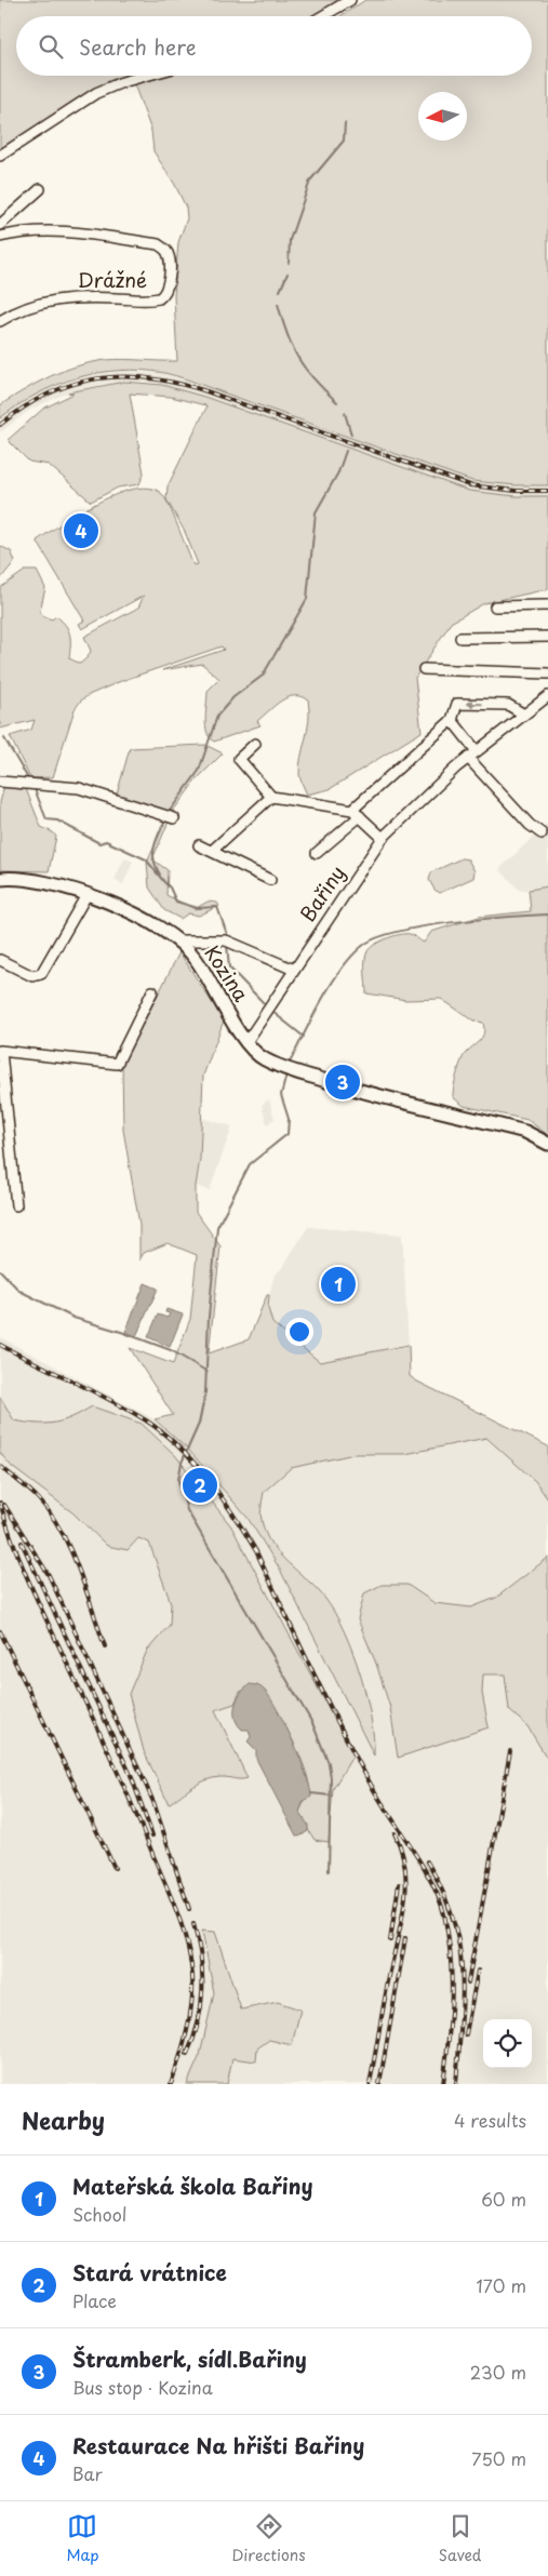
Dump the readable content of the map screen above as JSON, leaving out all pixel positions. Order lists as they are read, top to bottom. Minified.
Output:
{"streets":{"main road":["Kozina"],"street":["Drážné","Bařiny"]},"crossings":[["Bařiny","Kozina"]],"north":"left","page":{"search":"Search here","pins":["4","3","1","2"],"heading":["Nearby","4 results"],"list":[{"mark":"1","name":"Mateřská škola Bařiny","note":"School","value":"60 m"},{"mark":"2","name":"Stará vrátnice","note":"Place","value":"170 m"},{"mark":"3","name":"Štramberk, sídl.Bařiny","note":"Bus stop · Kozina","value":"230 m"},{"mark":"4","name":"Restaurace Na hřišti Bařiny","note":"Bar","value":"750 m"}],"nav":["Map","Directions","Saved"]}}
